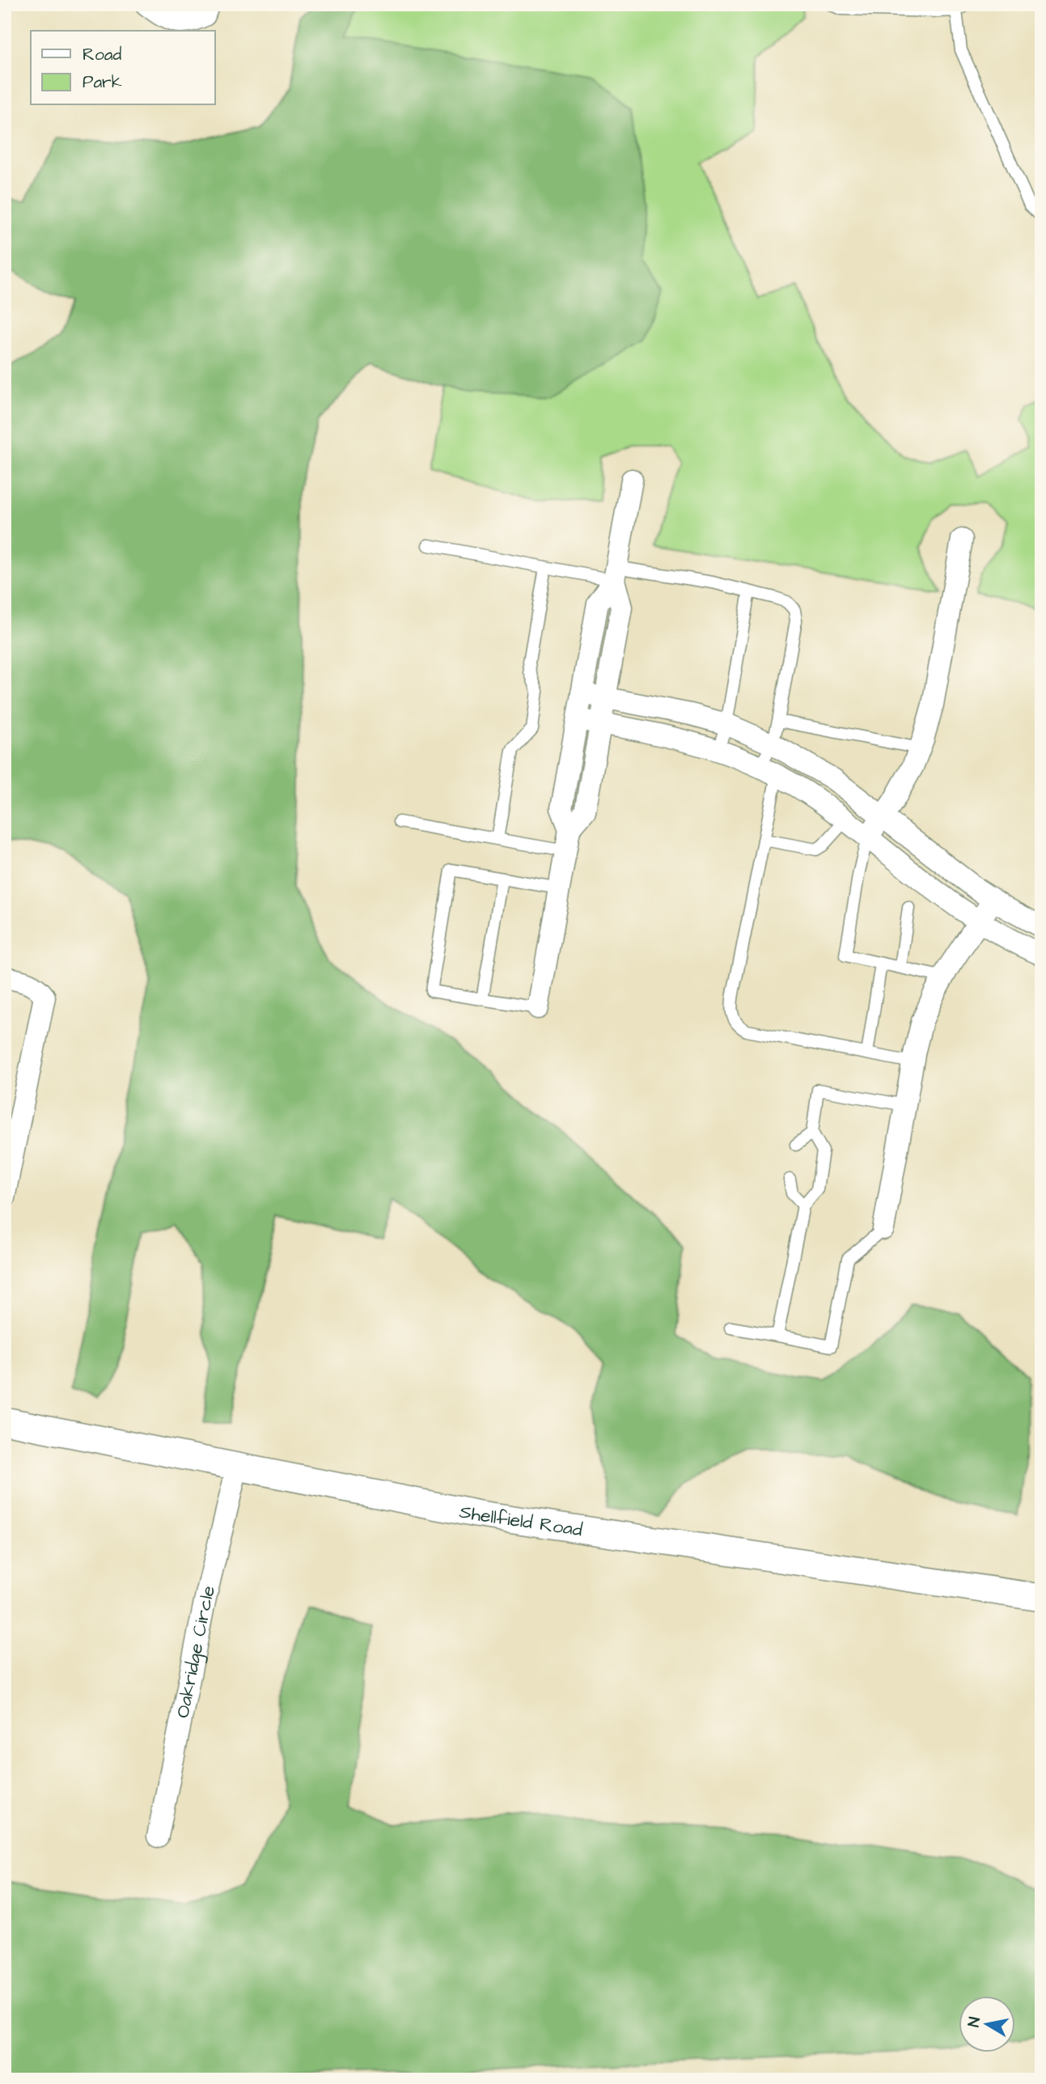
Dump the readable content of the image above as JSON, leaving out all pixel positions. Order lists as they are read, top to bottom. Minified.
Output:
{"streets":{"street":["Shellfield Road","Oakridge Circle"]},"crossings":[["Shellfield Road","Oakridge Circle"]],"legend":["Road","Park"],"north":"left"}
